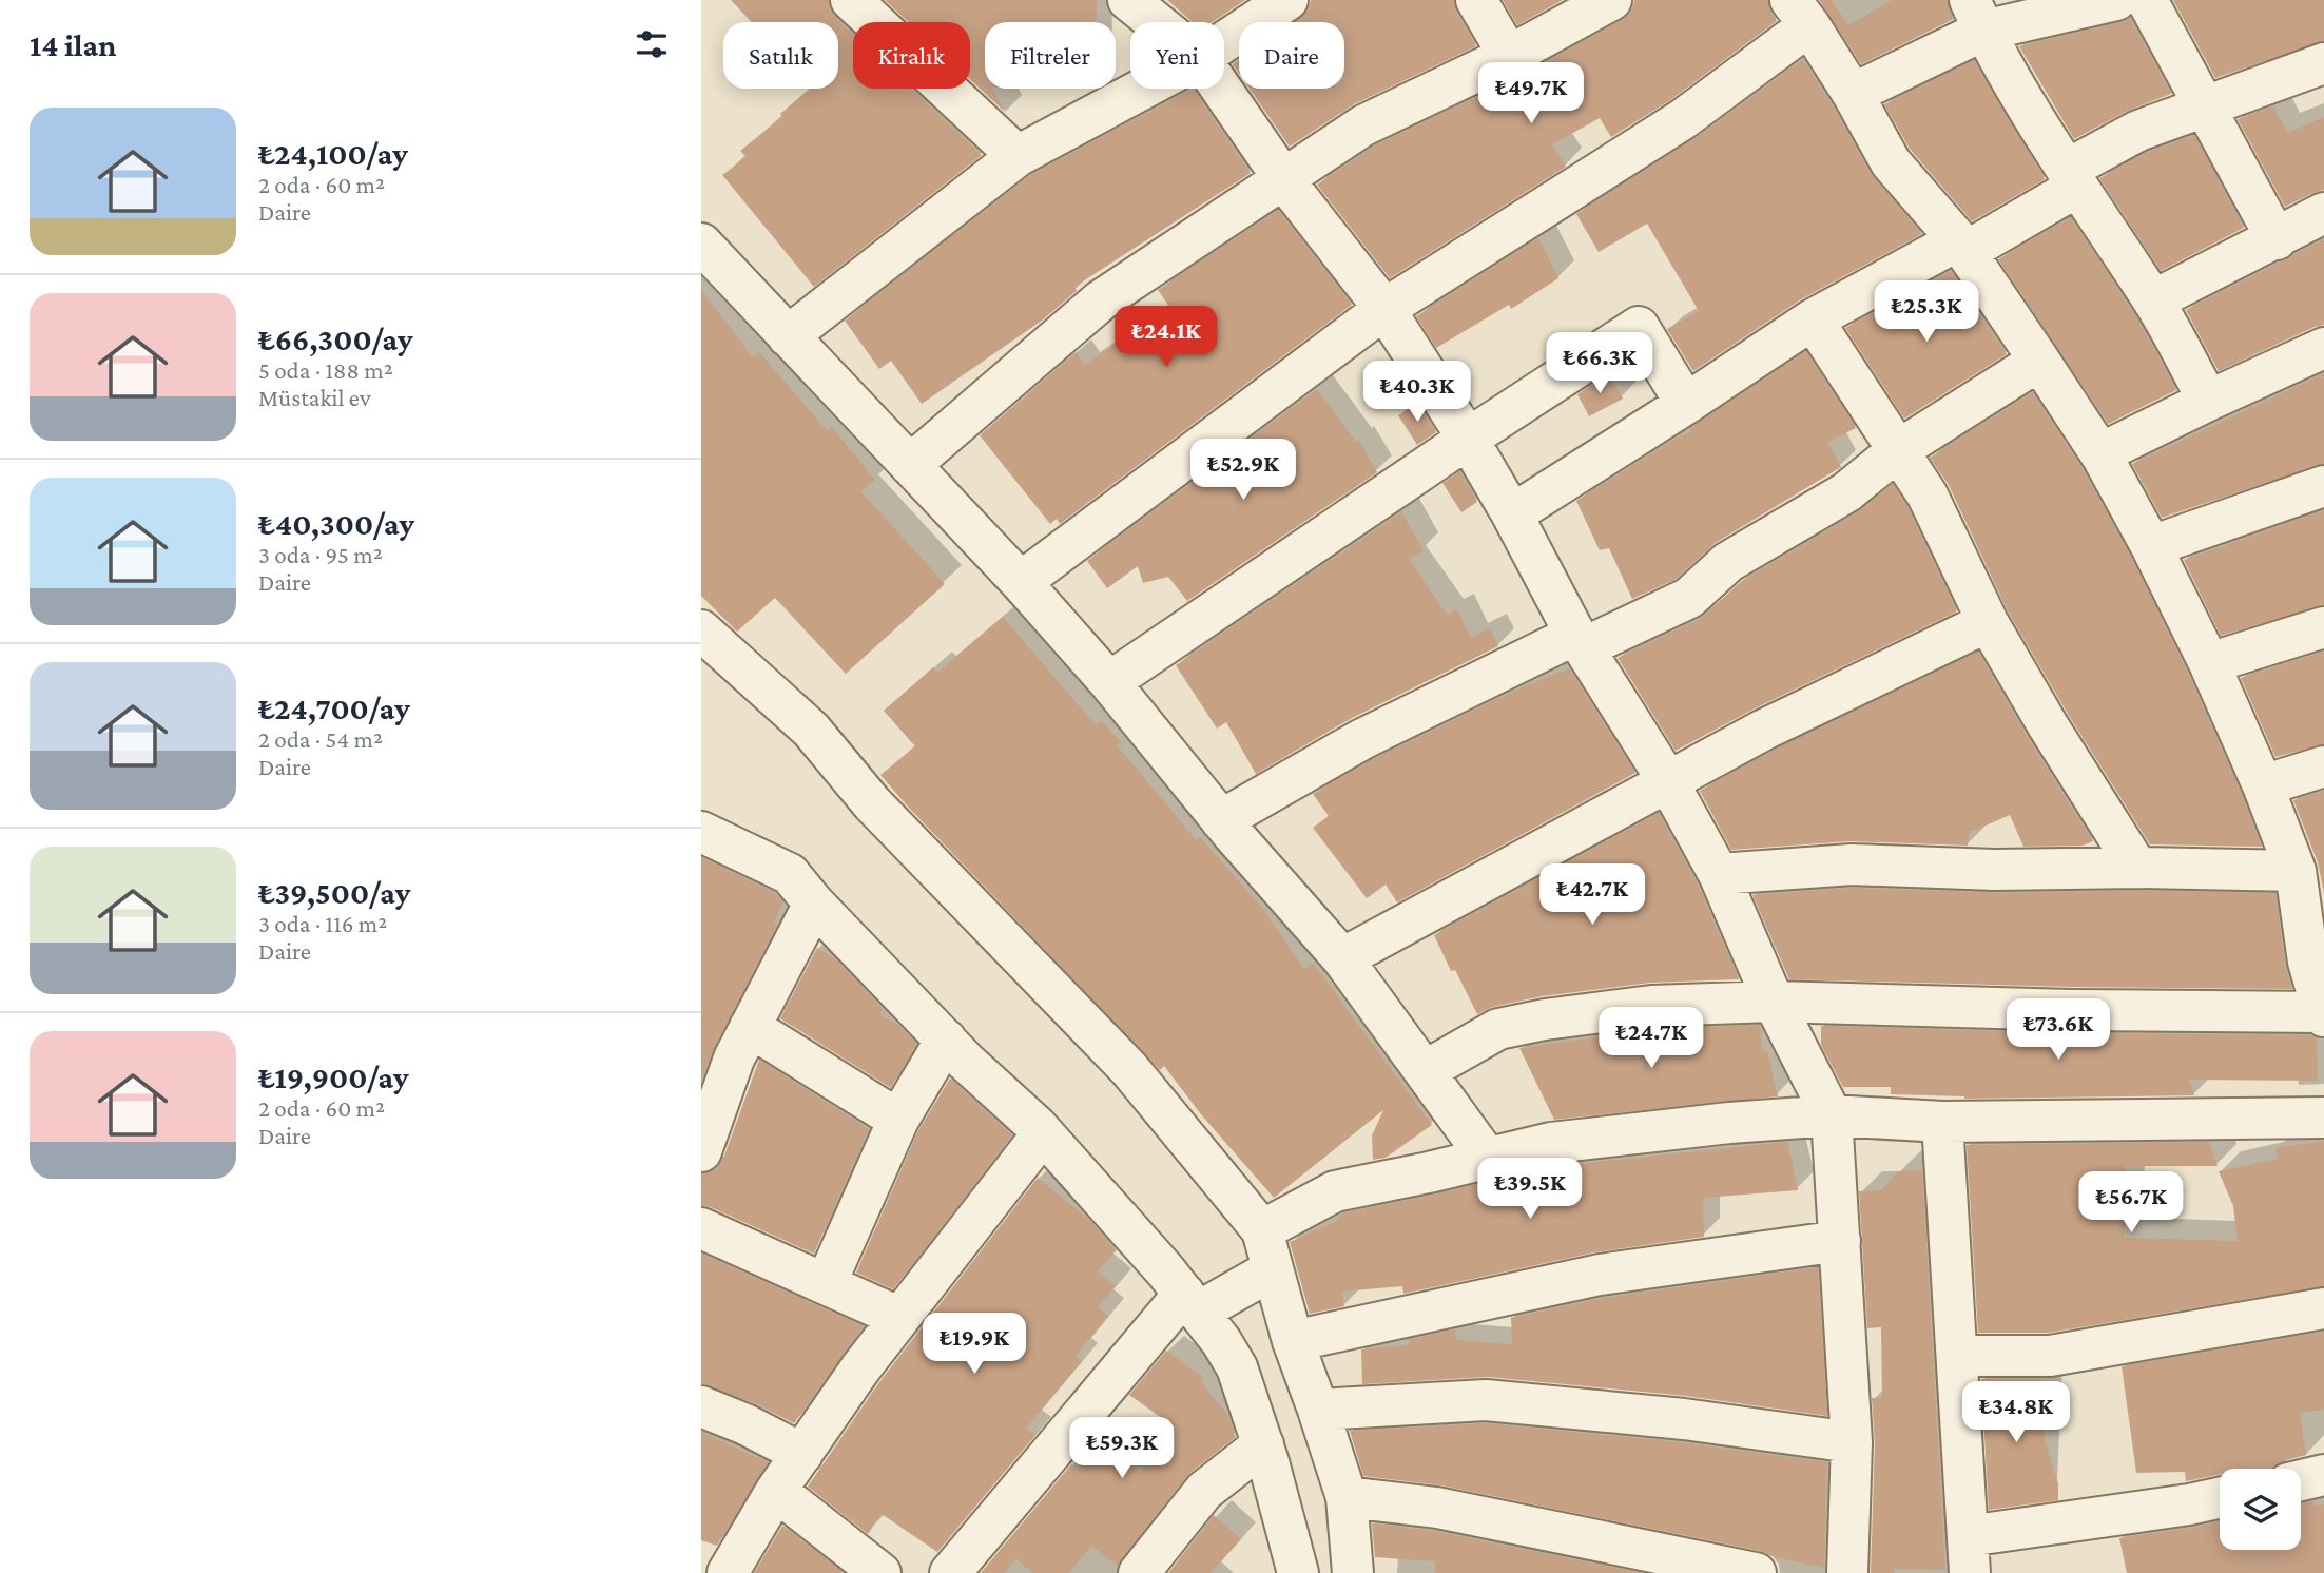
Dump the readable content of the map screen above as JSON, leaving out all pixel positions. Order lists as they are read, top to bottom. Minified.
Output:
{"page":{"heading":"14 ilan","chip":["Satılık","Kiralık","Filtreler","Yeni","Daire"],"price":["₺49.7K","₺25.3K","₺24.1K","₺66.3K","₺40.3K","₺52.9K","₺42.7K","₺73.6K","₺24.7K","₺39.5K","₺56.7K","₺19.9K","₺34.8K","₺59.3K"],"list":[{"name":"₺24,100/ay","note":"2 oda · 60 m² · Daire"},{"name":"₺66,300/ay","note":"5 oda · 188 m² · Müstakil ev"},{"name":"₺40,300/ay","note":"3 oda · 95 m² · Daire"},{"name":"₺24,700/ay","note":"2 oda · 54 m² · Daire"},{"name":"₺39,500/ay","note":"3 oda · 116 m² · Daire"},{"name":"₺19,900/ay","note":"2 oda · 60 m² · Daire"}]}}
